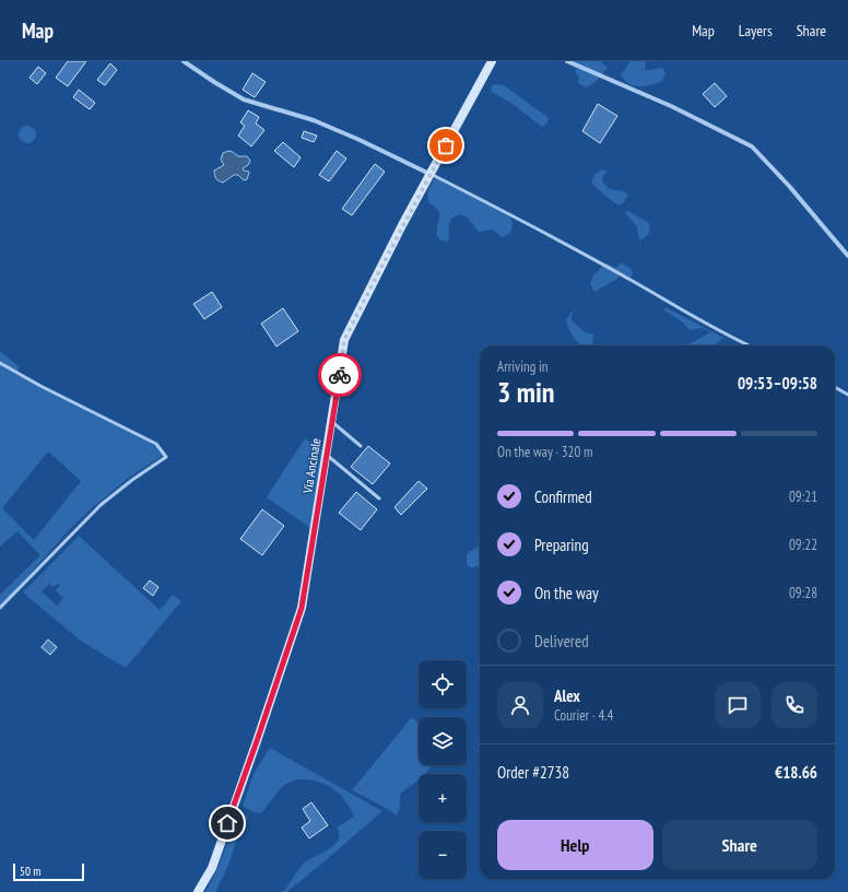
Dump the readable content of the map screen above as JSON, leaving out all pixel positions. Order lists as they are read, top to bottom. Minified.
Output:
{"streets":{"main road":["Via Ancinale"]},"scale_bar":"50 m","page":{"header":"Map","nav":["Map","Layers","Share"],"heading":["3 min","Arriving in","09:53–09:58"],"panel":["Alex","Courier · 4.4","Order #2738","€18.66"],"bar":"On the way · 320 m","list":[["Confirmed","09:21"],["Preparing","09:22"],["On the way","09:28"],"Delivered"],"map_buttons":["+","−"],"buttons":["Help","Share"],"scale":"50 m"}}
